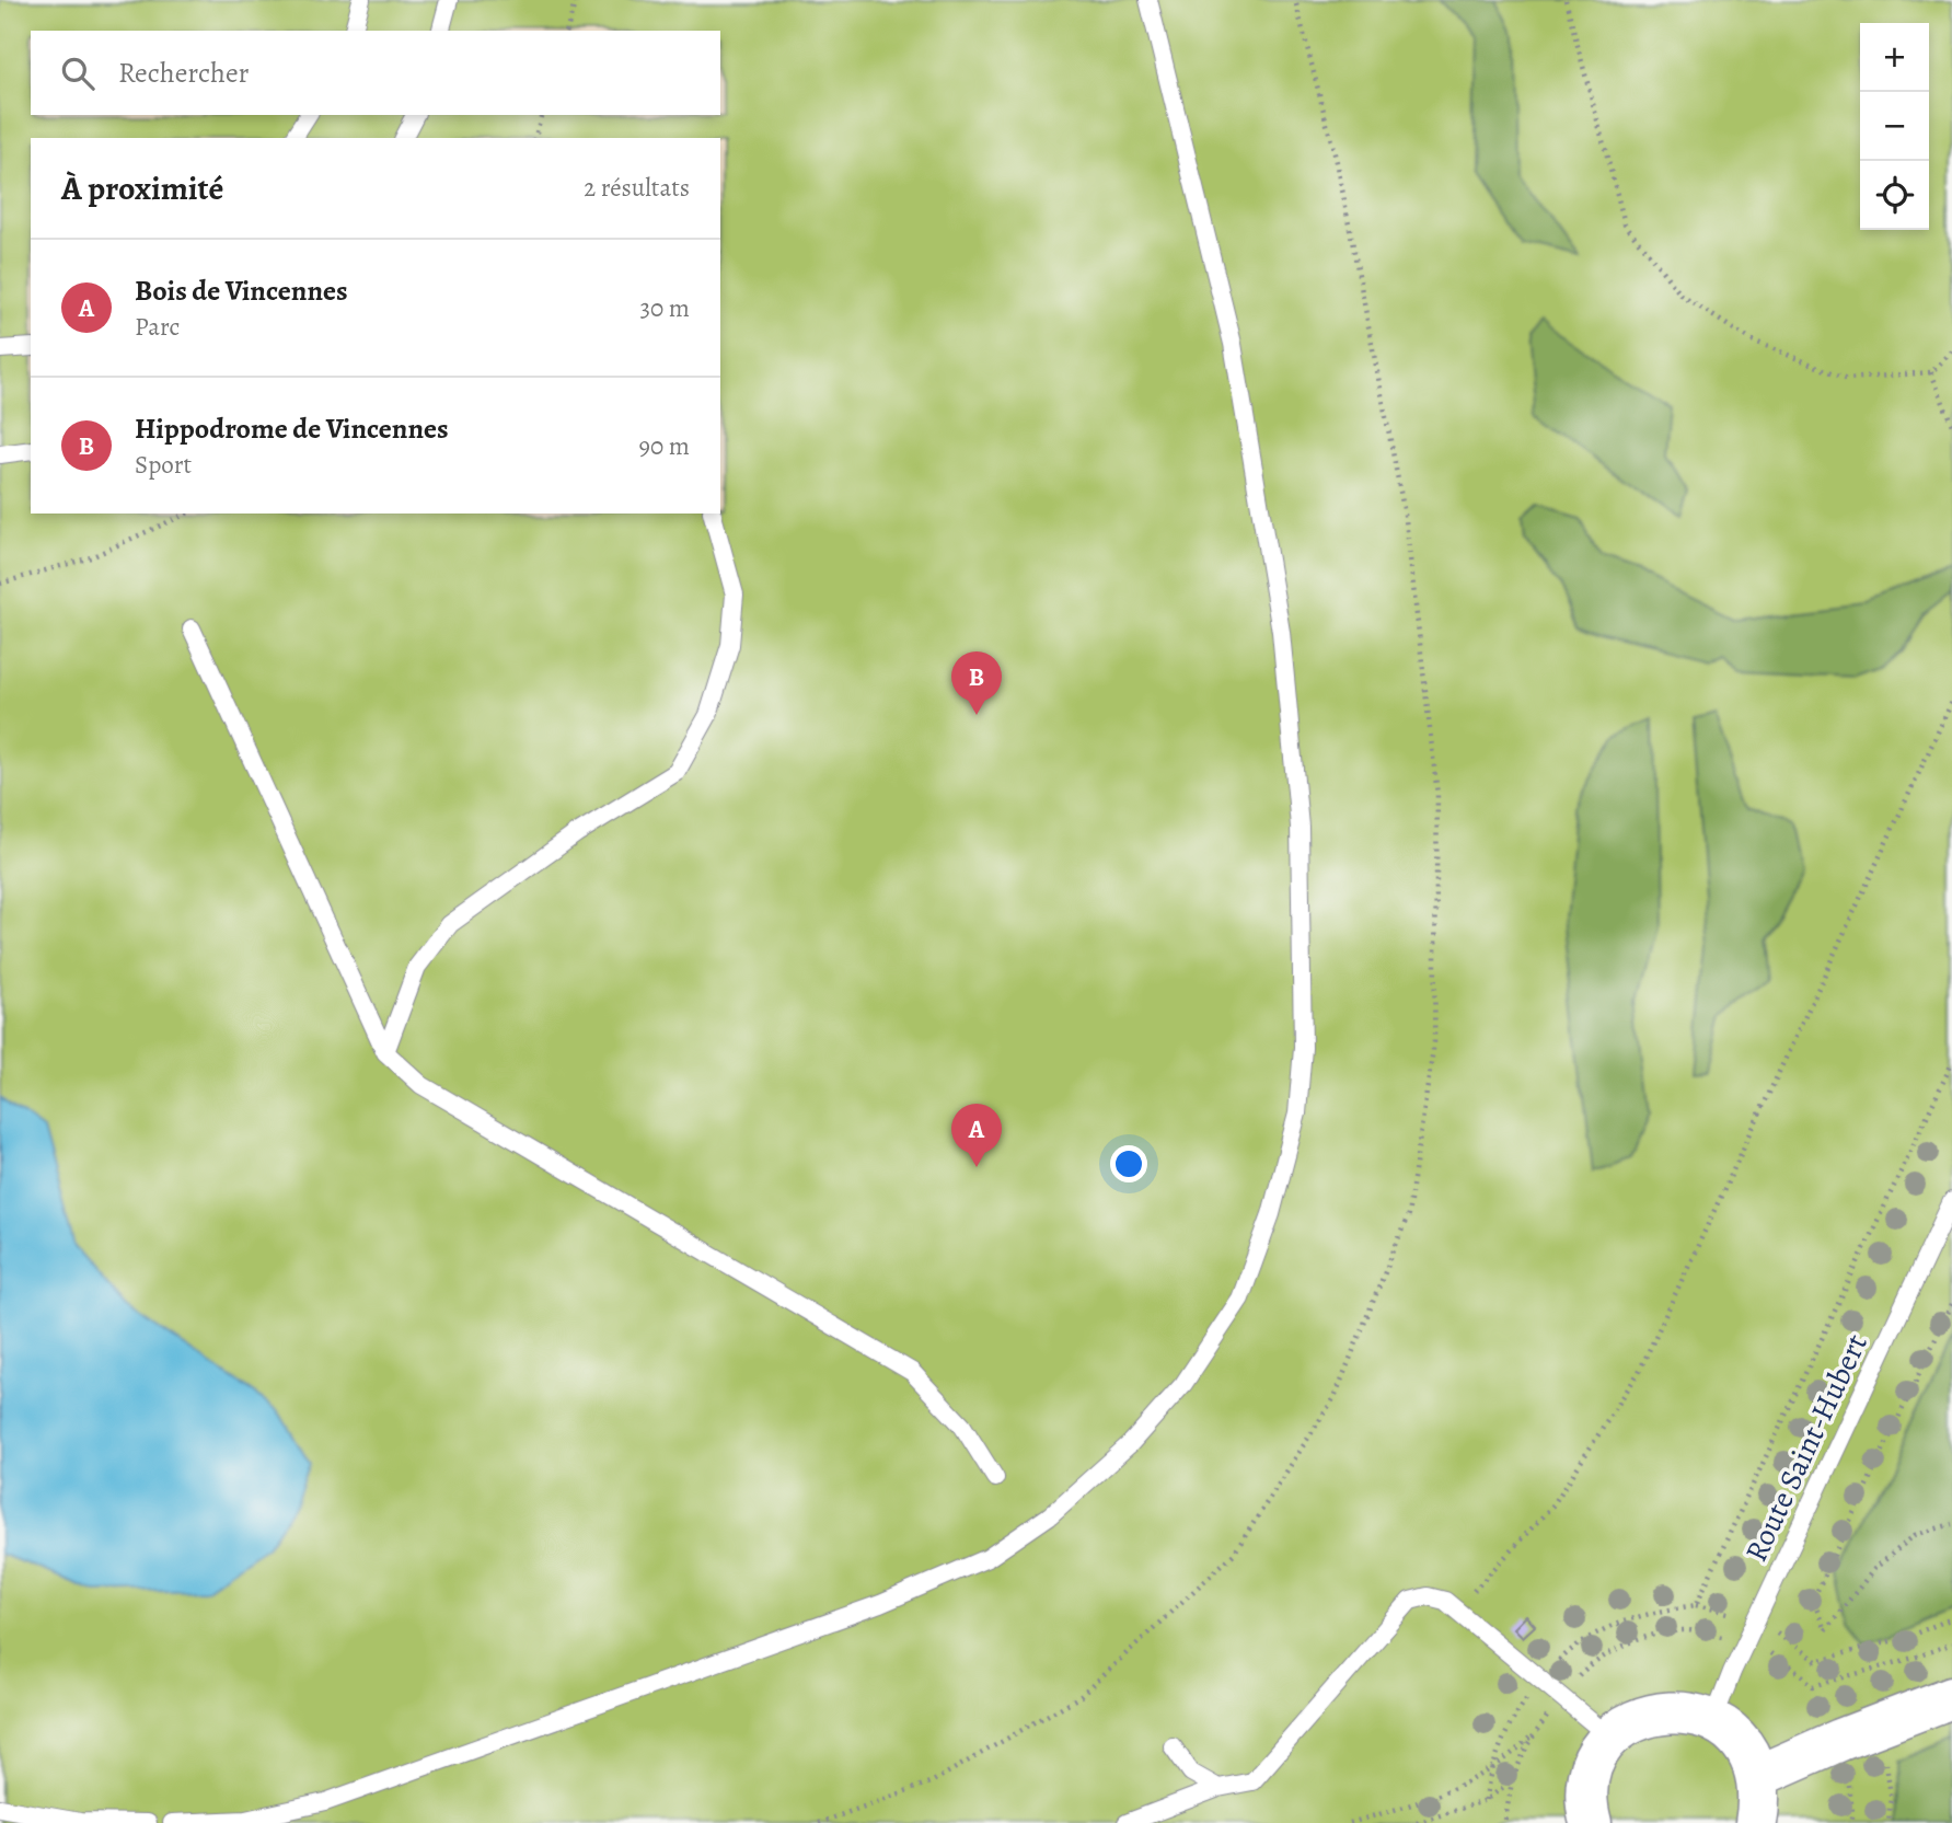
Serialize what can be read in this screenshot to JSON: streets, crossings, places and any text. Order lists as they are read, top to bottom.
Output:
{
  "streets": {
    "lane": ["Route Saint-Hubert"]
  },
  "page": {
    "map_buttons": ["+", "−"],
    "search": "Rechercher",
    "heading": ["À proximité", "2 résultats"],
    "list": [
      {
        "mark": "A",
        "name": "Bois de Vincennes",
        "note": "Parc",
        "value": "30 m"
      },
      {
        "mark": "B",
        "name": "Hippodrome de Vincennes",
        "note": "Sport",
        "value": "90 m"
      }
    ],
    "pins": ["B", "A"]
  }
}
